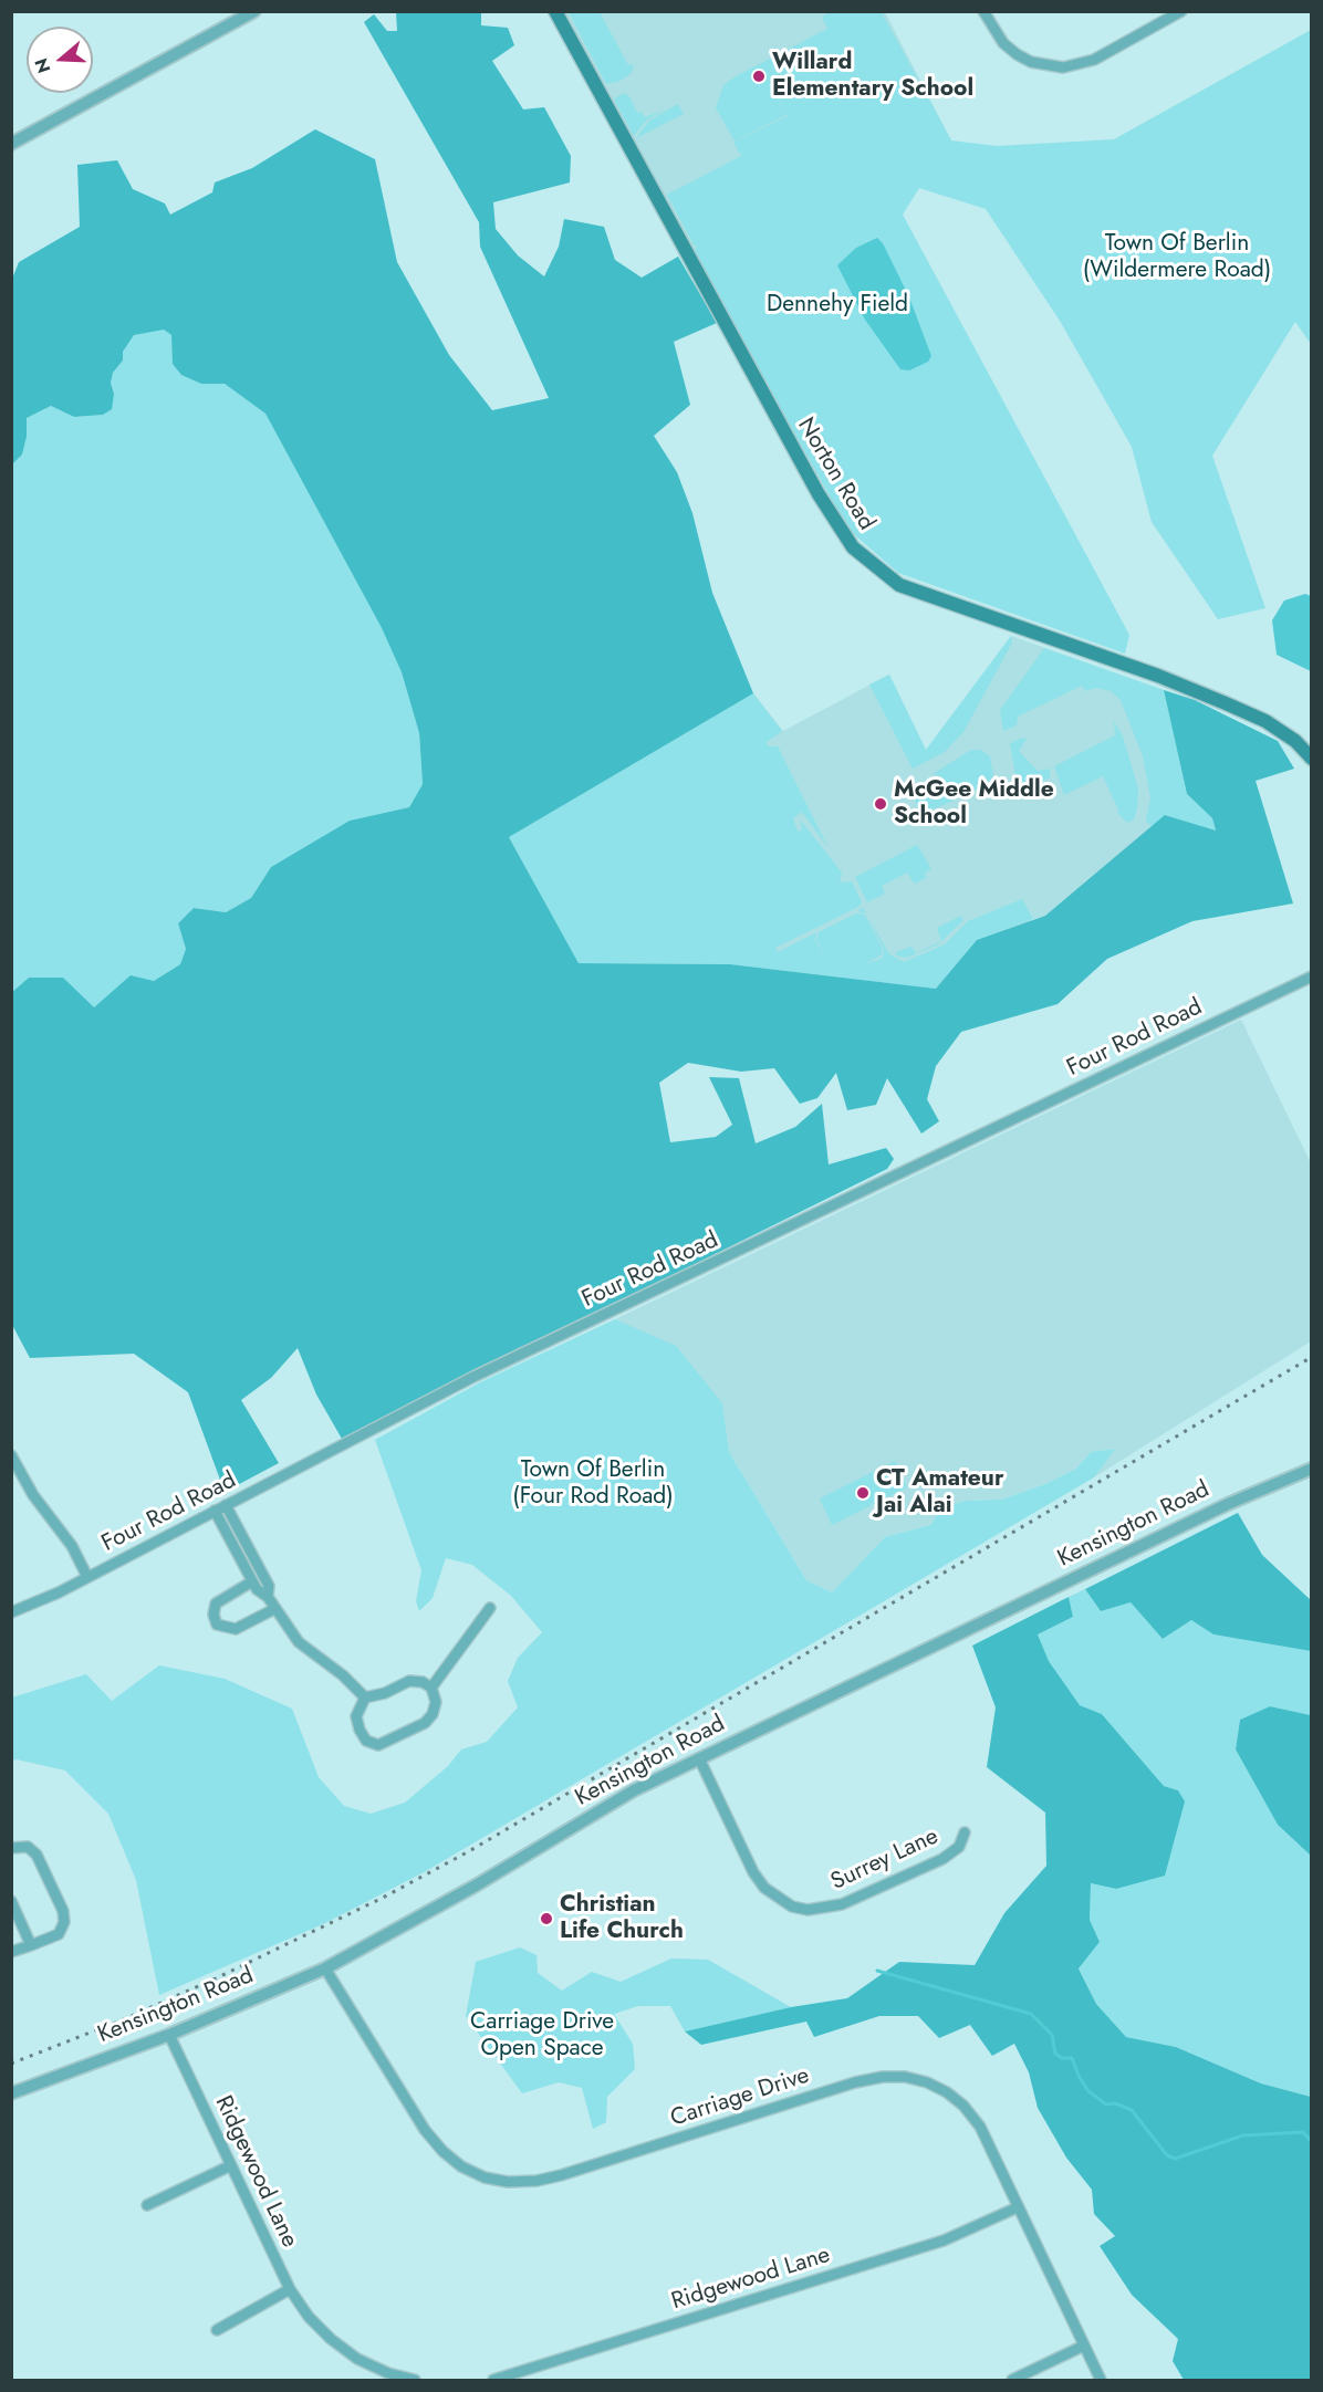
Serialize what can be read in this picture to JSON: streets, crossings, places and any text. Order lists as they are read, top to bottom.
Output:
{
  "streets": {
    "main road": ["Norton Road"],
    "street": [
      "Four Rod Road",
      "Kensington Road",
      "Surrey Lane",
      "Carriage Drive",
      "Ridgewood Lane"
    ]
  },
  "crossings": [
    ["Kensington Road", "Surrey Lane"],
    ["Kensington Road", "Carriage Drive"],
    ["Kensington Road", "Ridgewood Lane"],
    ["Carriage Drive", "Ridgewood Lane"]
  ],
  "parks": [
    "Town Of Berlin (Wildermere Road)",
    "Dennehy Field",
    "Town Of Berlin (Four Rod Road)",
    "Carriage Drive Open Space"
  ],
  "places": [
    "Willard Elementary School",
    "McGee Middle School",
    "CT Amateur Jai Alai",
    "Christian Life Church"
  ],
  "north": "left"
}
